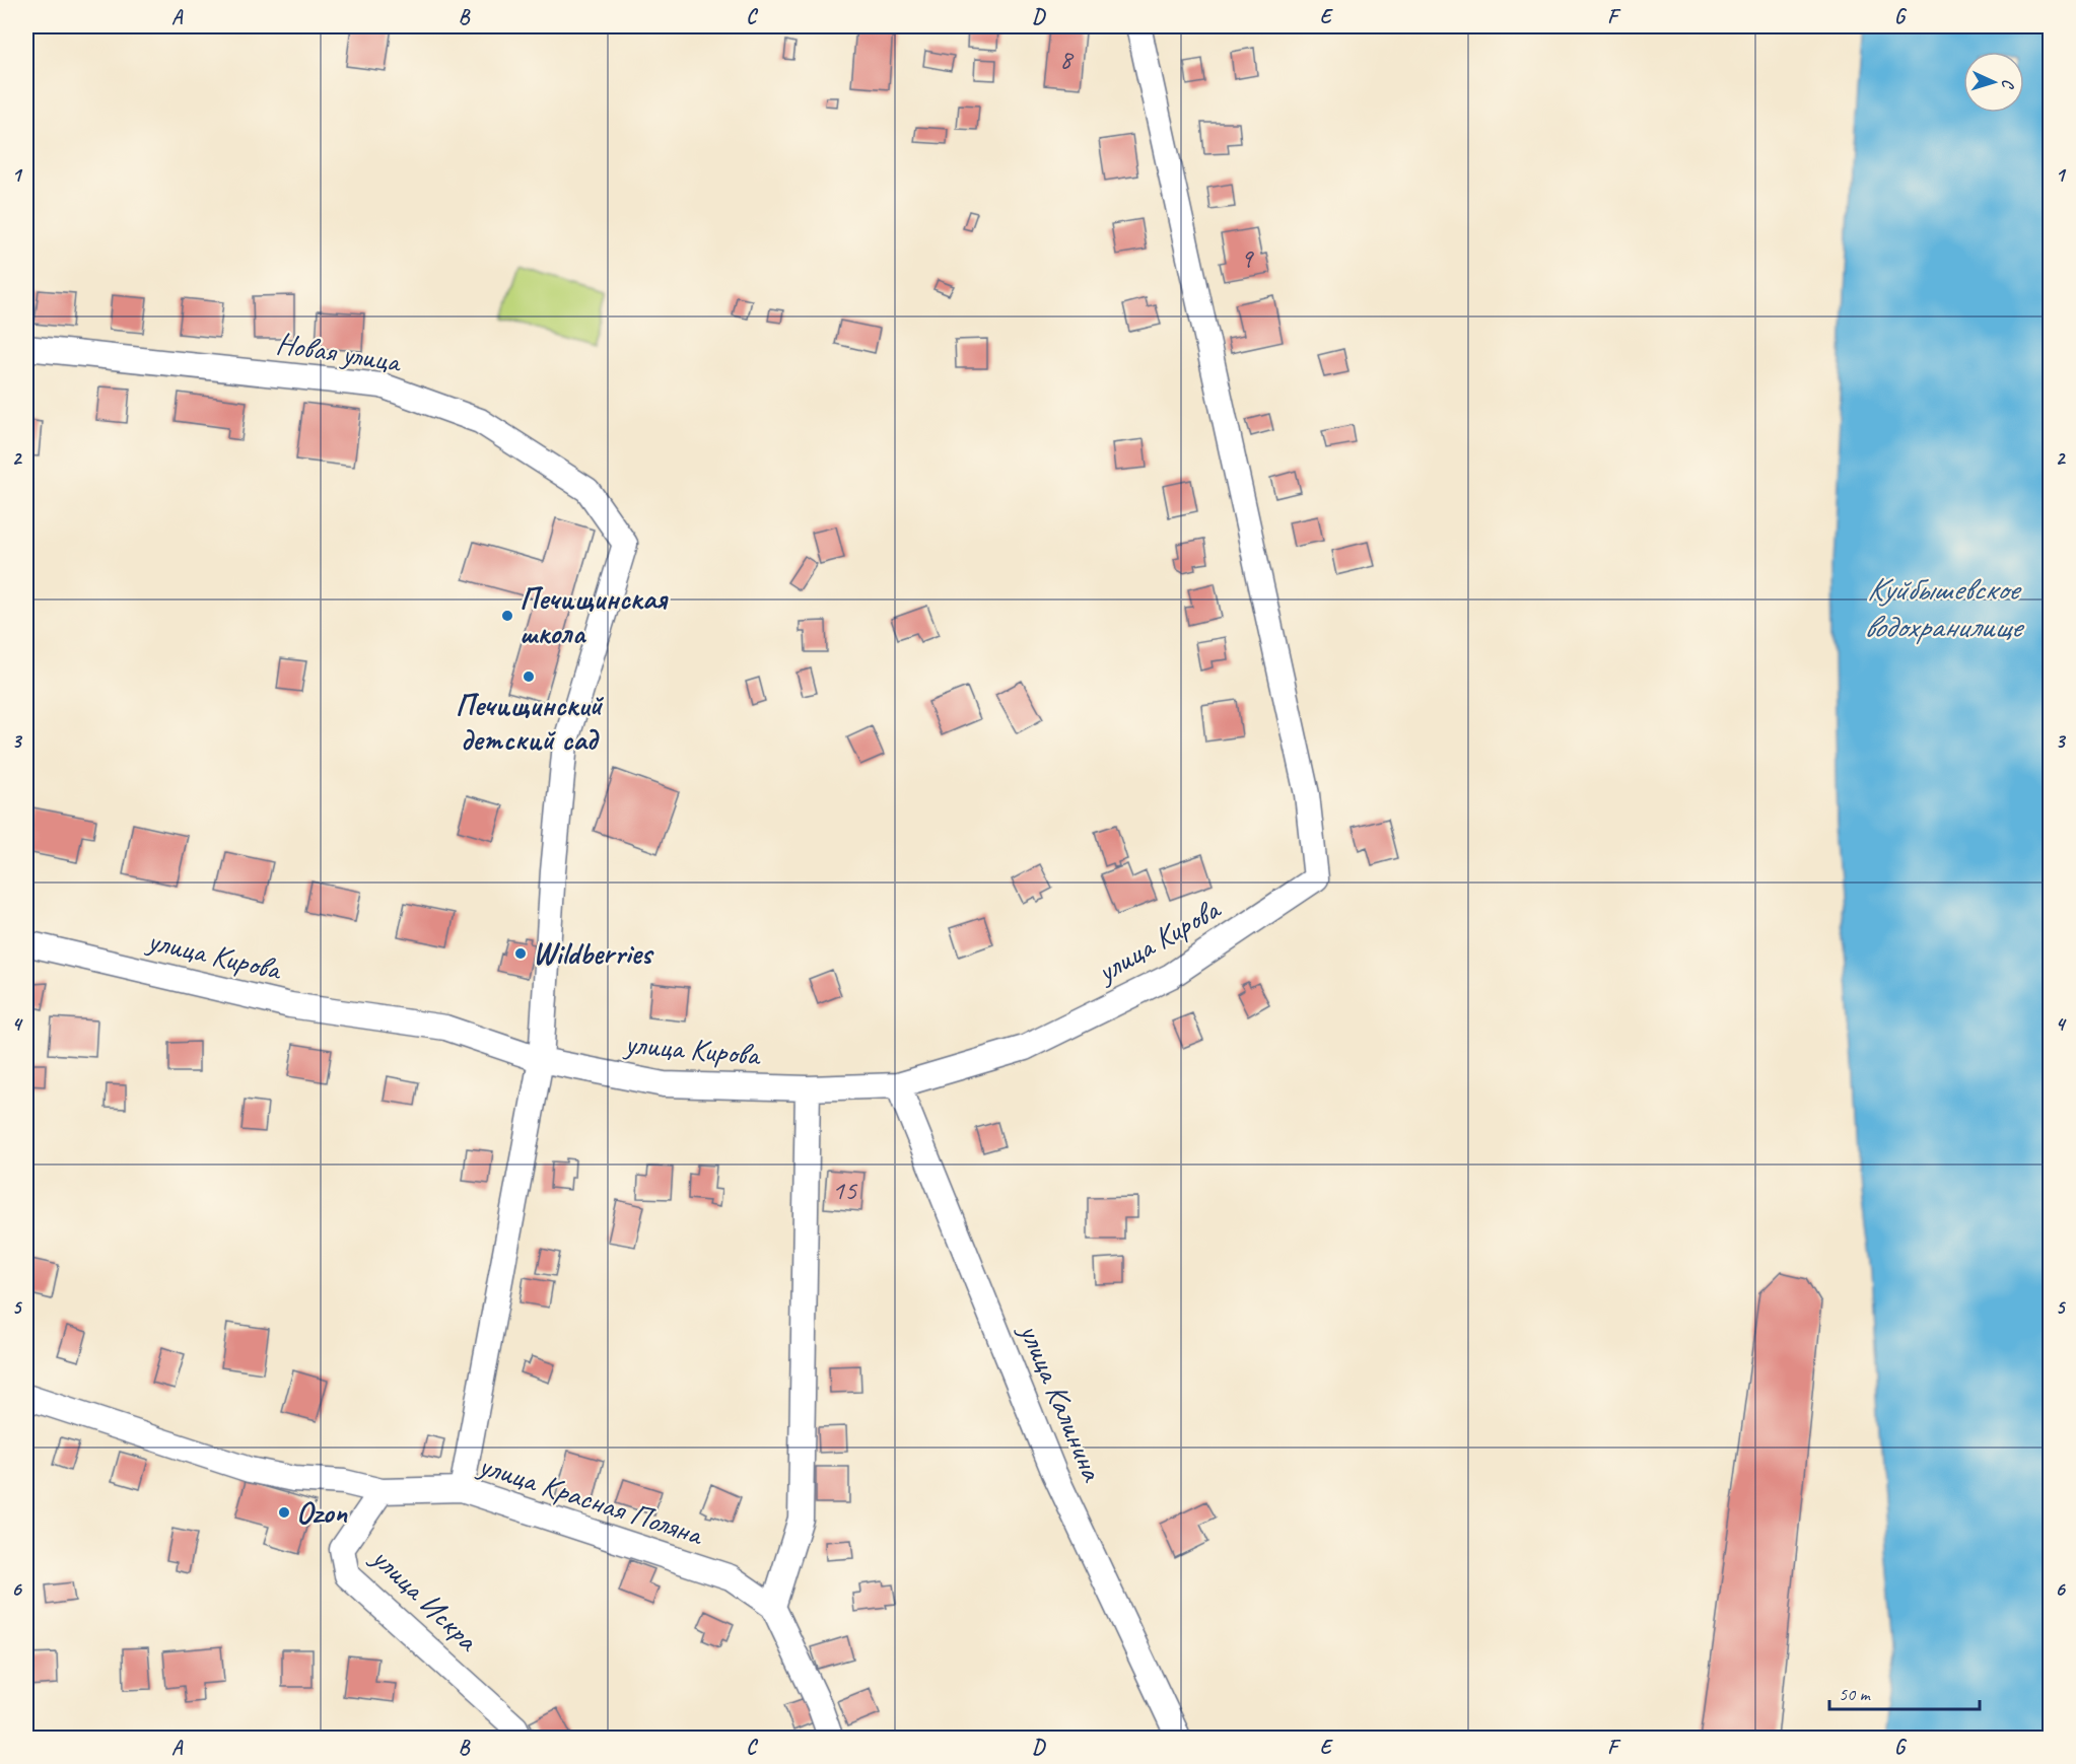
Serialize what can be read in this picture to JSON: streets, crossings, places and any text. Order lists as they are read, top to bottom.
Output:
{
  "streets": {
    "street": [
      "Новая улица",
      "улица Кирова",
      "улица Калинина",
      "улица Красная Поляна",
      "улица Искра"
    ]
  },
  "crossings": [
    ["Новая улица", "улица Кирова"],
    ["улица Кирова", "улица Калинина"],
    ["улица Красная Поляна", "улица Искра"]
  ],
  "water": ["Куйбышевское водохранилище"],
  "places": [
    "Печищинская школа",
    "Печищинский детский сад",
    "Wildberries",
    "Ozon"
  ],
  "house_numbers": ["8", "9", "15"],
  "scale_bar": "50 m",
  "north": "right",
  "grid": {
    "columns": [
      "A",
      "B",
      "C",
      "D",
      "E",
      "F",
      "G"
    ],
    "rows": [
      "1",
      "2",
      "3",
      "4",
      "5",
      "6"
    ]
  }
}
